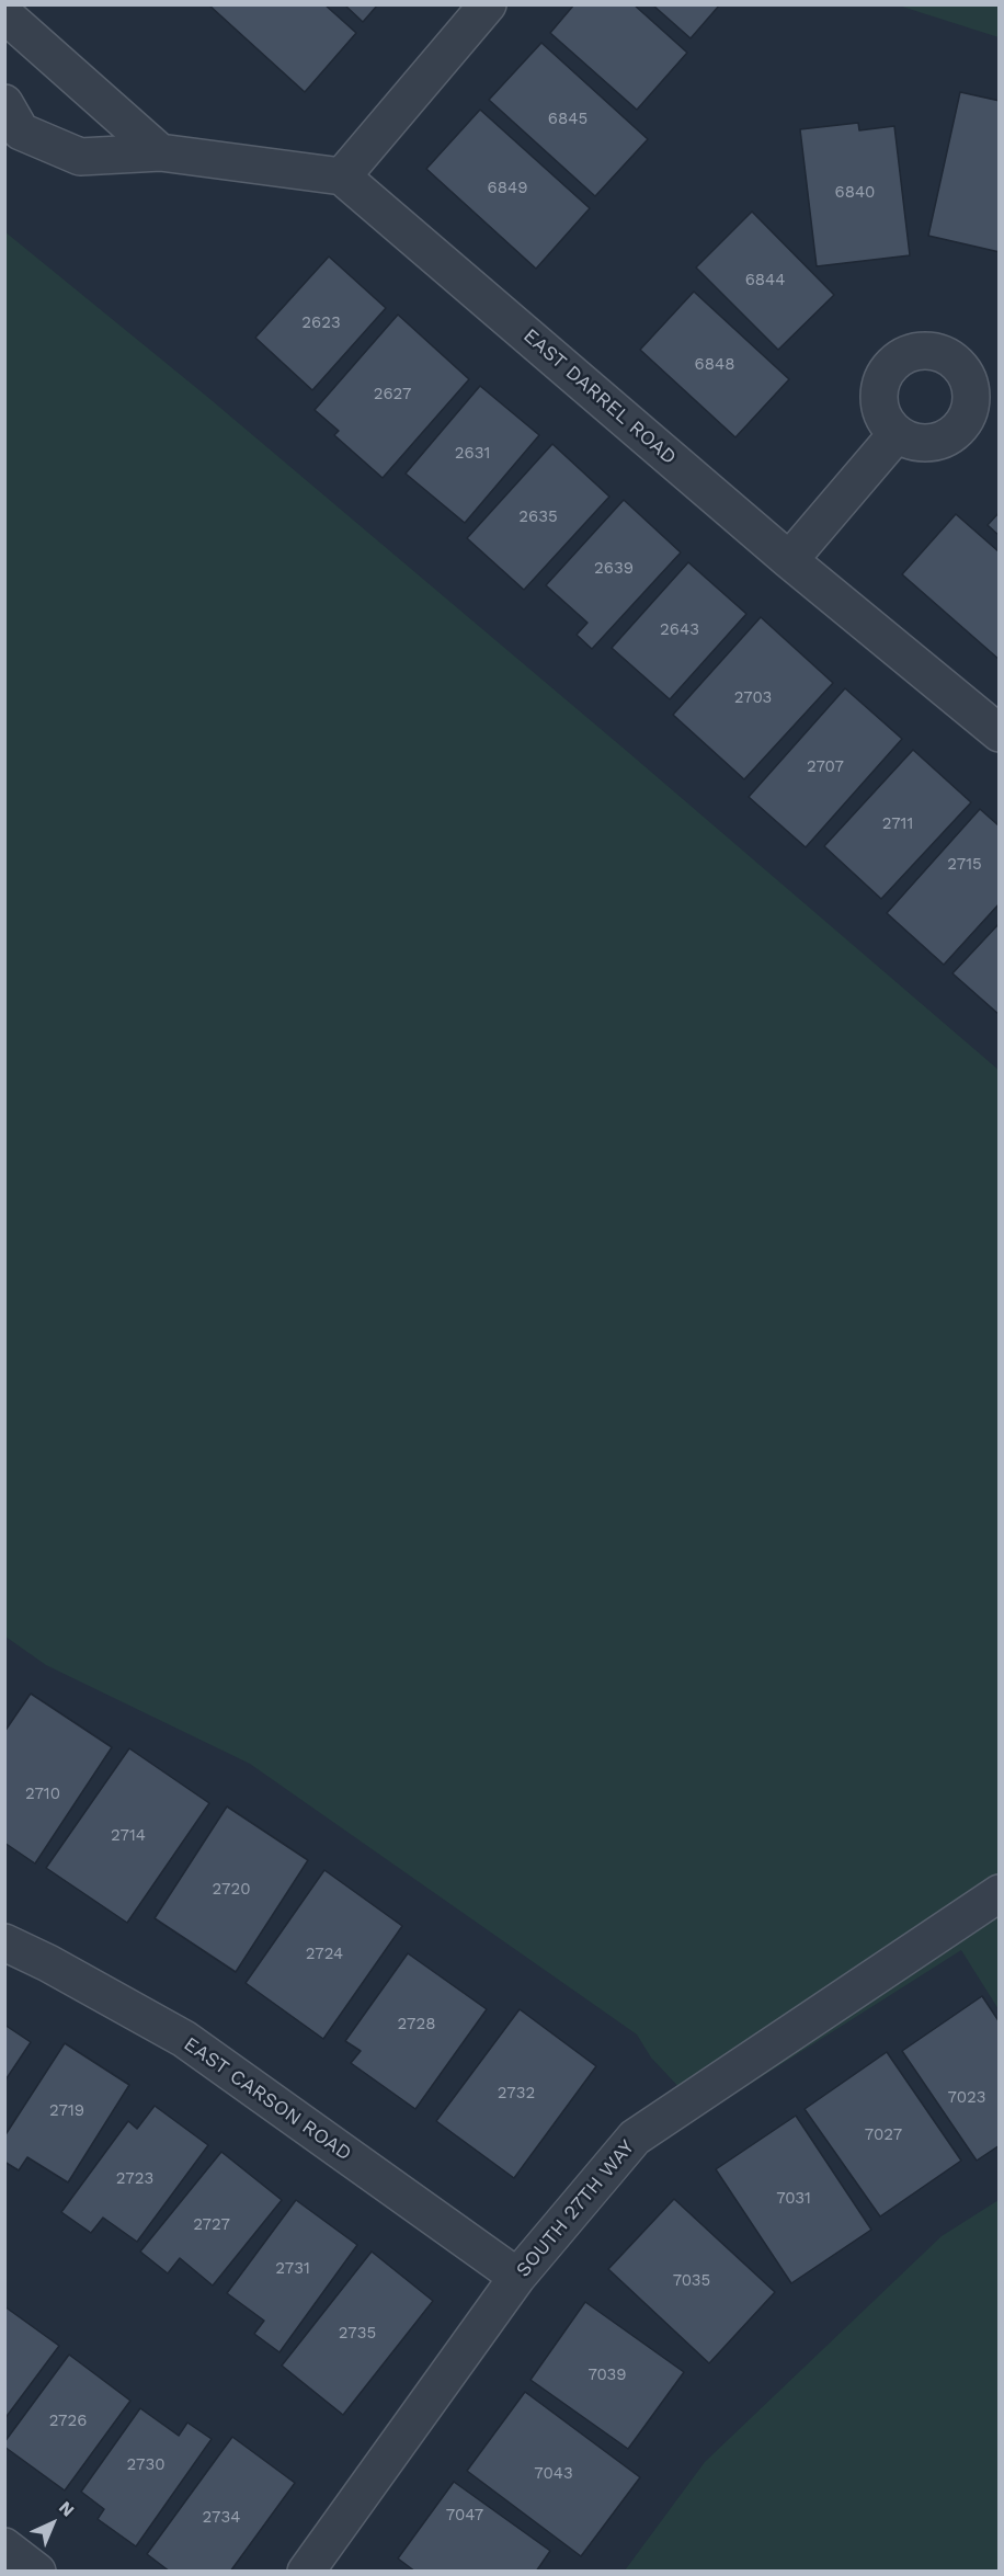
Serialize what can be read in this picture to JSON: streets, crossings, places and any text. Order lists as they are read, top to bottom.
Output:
{
  "streets": {
    "street": ["EAST DARREL ROAD", "EAST CARSON ROAD", "SOUTH 27TH WAY"]
  },
  "crossings": [
    ["EAST CARSON ROAD", "SOUTH 27TH WAY"]
  ],
  "house_numbers": [
    "6845",
    "6849",
    "6840",
    "6844",
    "2623",
    "6848",
    "2627",
    "2631",
    "2635",
    "2639",
    "2643",
    "2703",
    "2707",
    "2711",
    "2715",
    "2710",
    "2714",
    "2720",
    "2724",
    "2728",
    "2732",
    "7023",
    "2719",
    "7027",
    "2723",
    "7031",
    "2727",
    "2731",
    "7035",
    "2735",
    "7039",
    "2726",
    "2730",
    "7043",
    "7047",
    "2734"
  ],
  "north": "top right"
}
